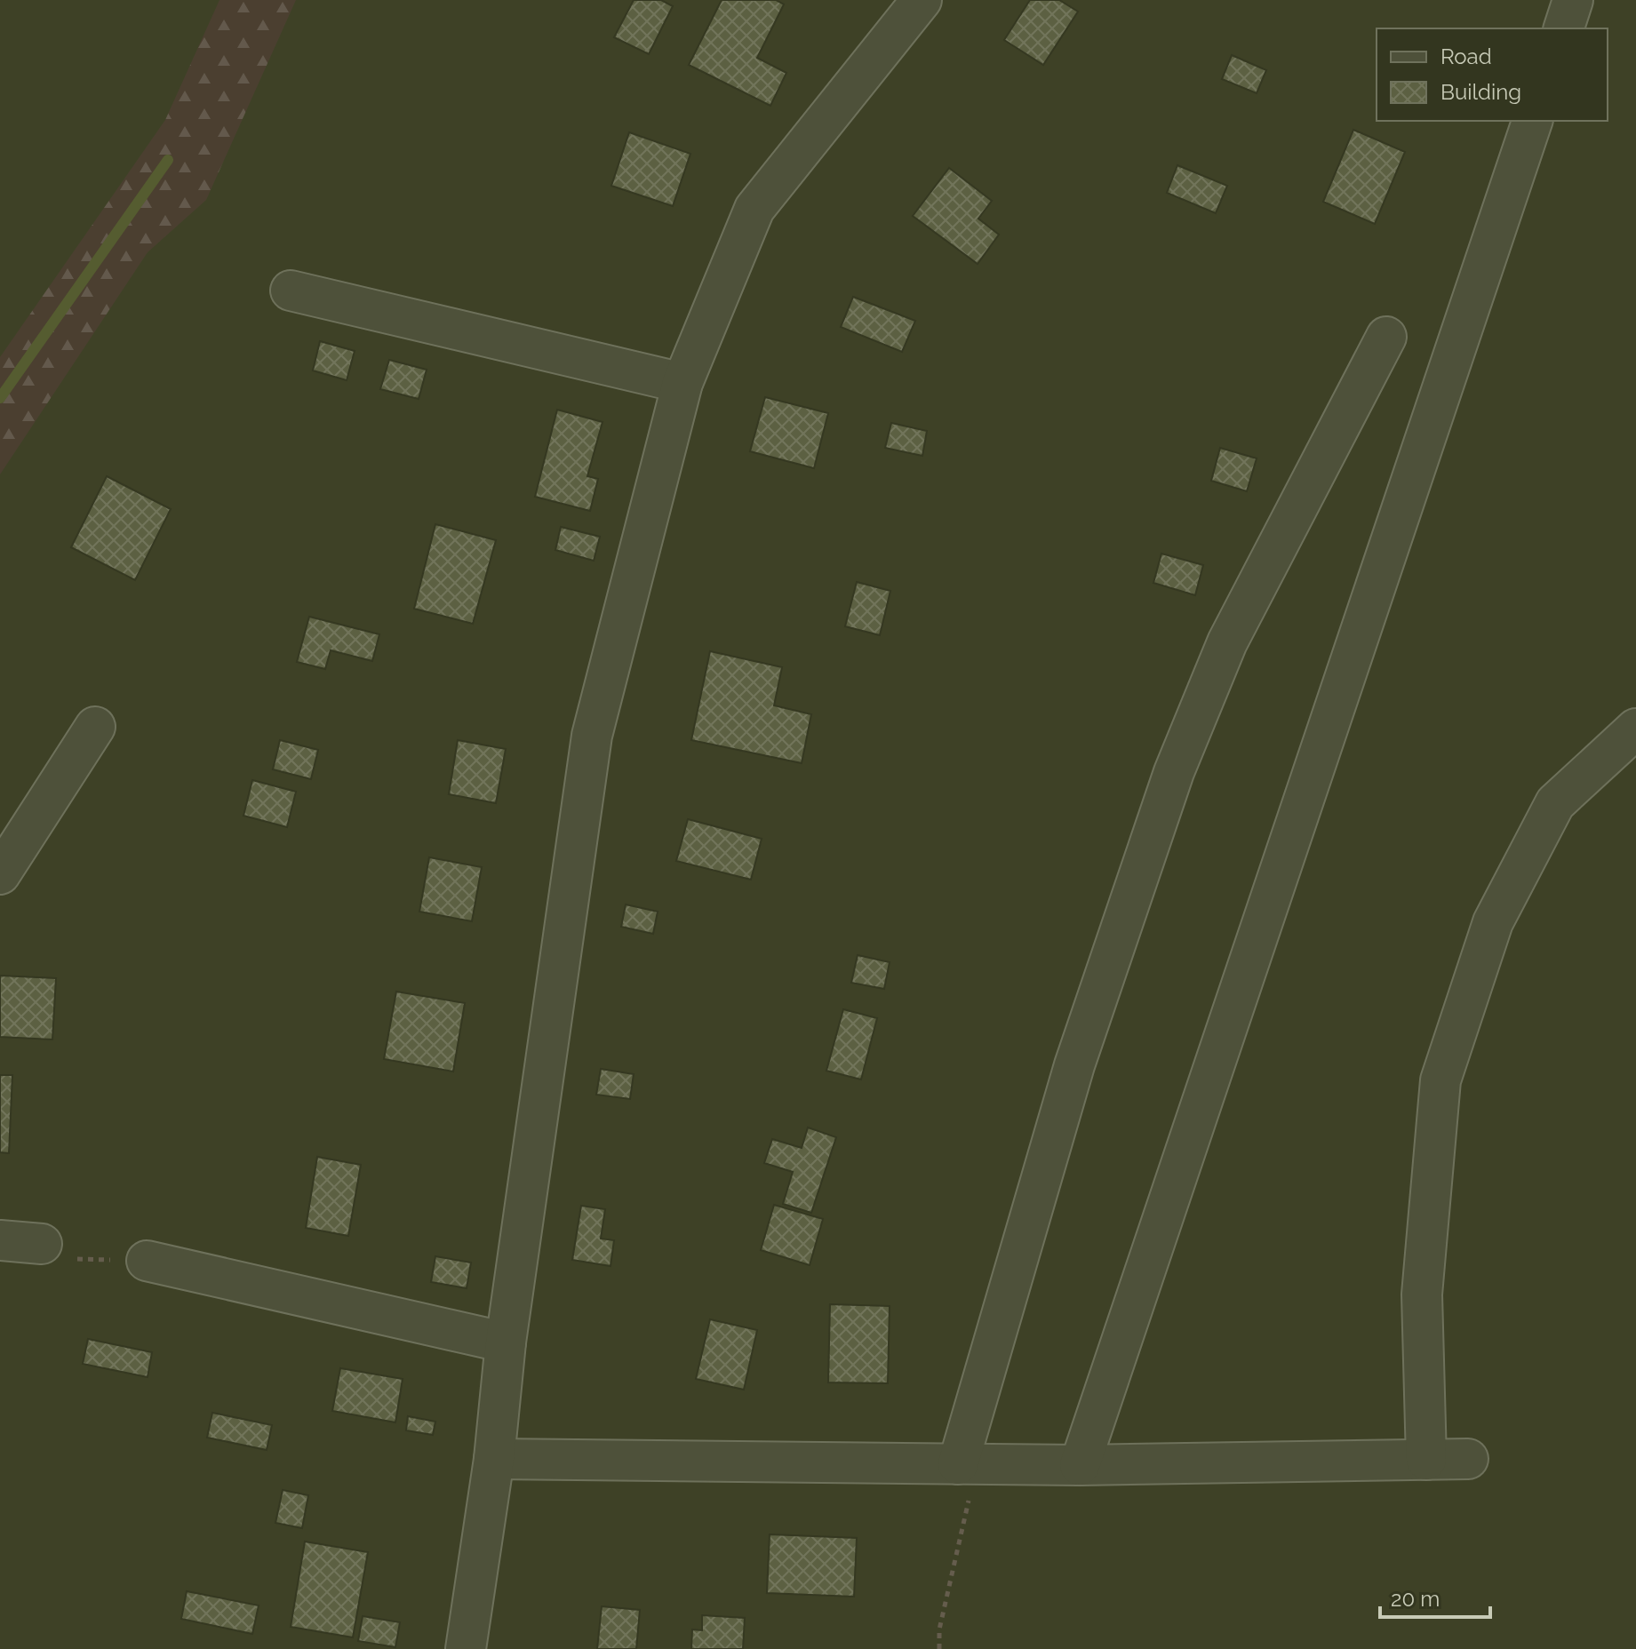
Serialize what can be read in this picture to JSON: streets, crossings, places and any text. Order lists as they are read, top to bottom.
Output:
{
  "legend": ["Road", "Building"],
  "scale_bar": "20 m"
}
